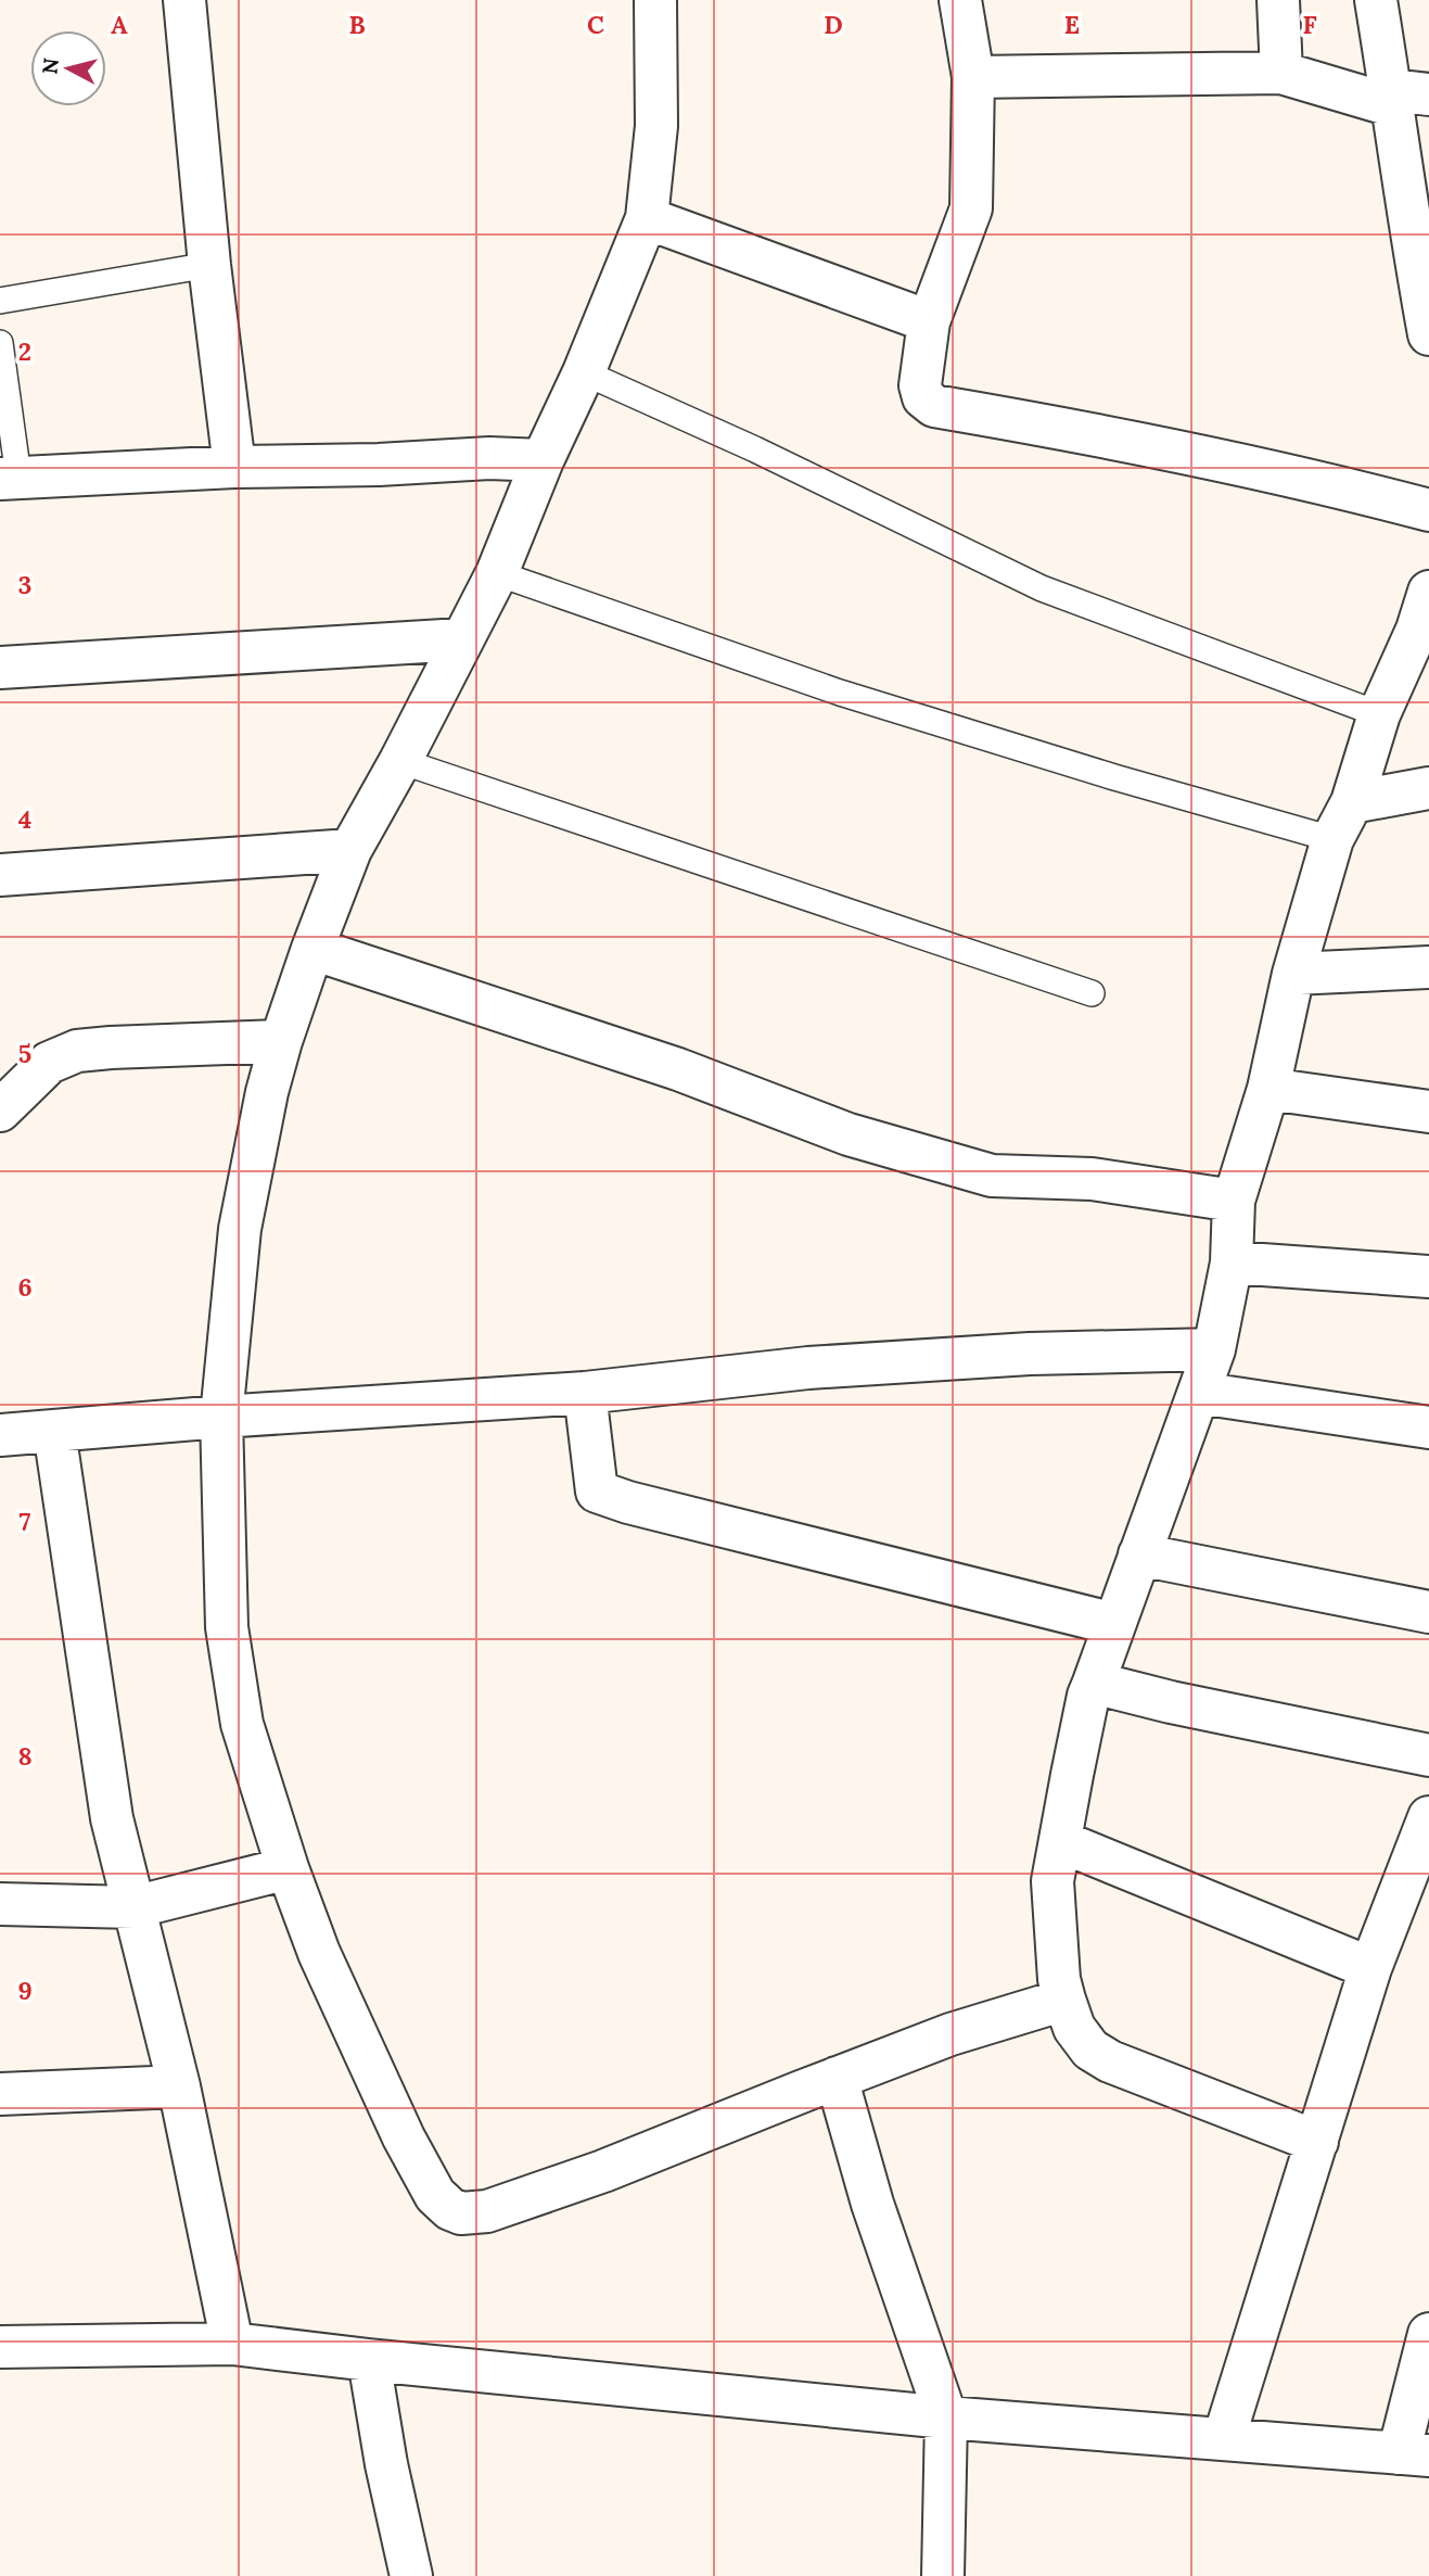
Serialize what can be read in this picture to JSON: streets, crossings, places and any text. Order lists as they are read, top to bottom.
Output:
{
  "north": "left",
  "grid": {
    "columns": [
      "A",
      "B",
      "C",
      "D",
      "E",
      "F"
    ],
    "rows": [
      "2",
      "3",
      "4",
      "5",
      "6",
      "7",
      "8",
      "9"
    ]
  }
}
